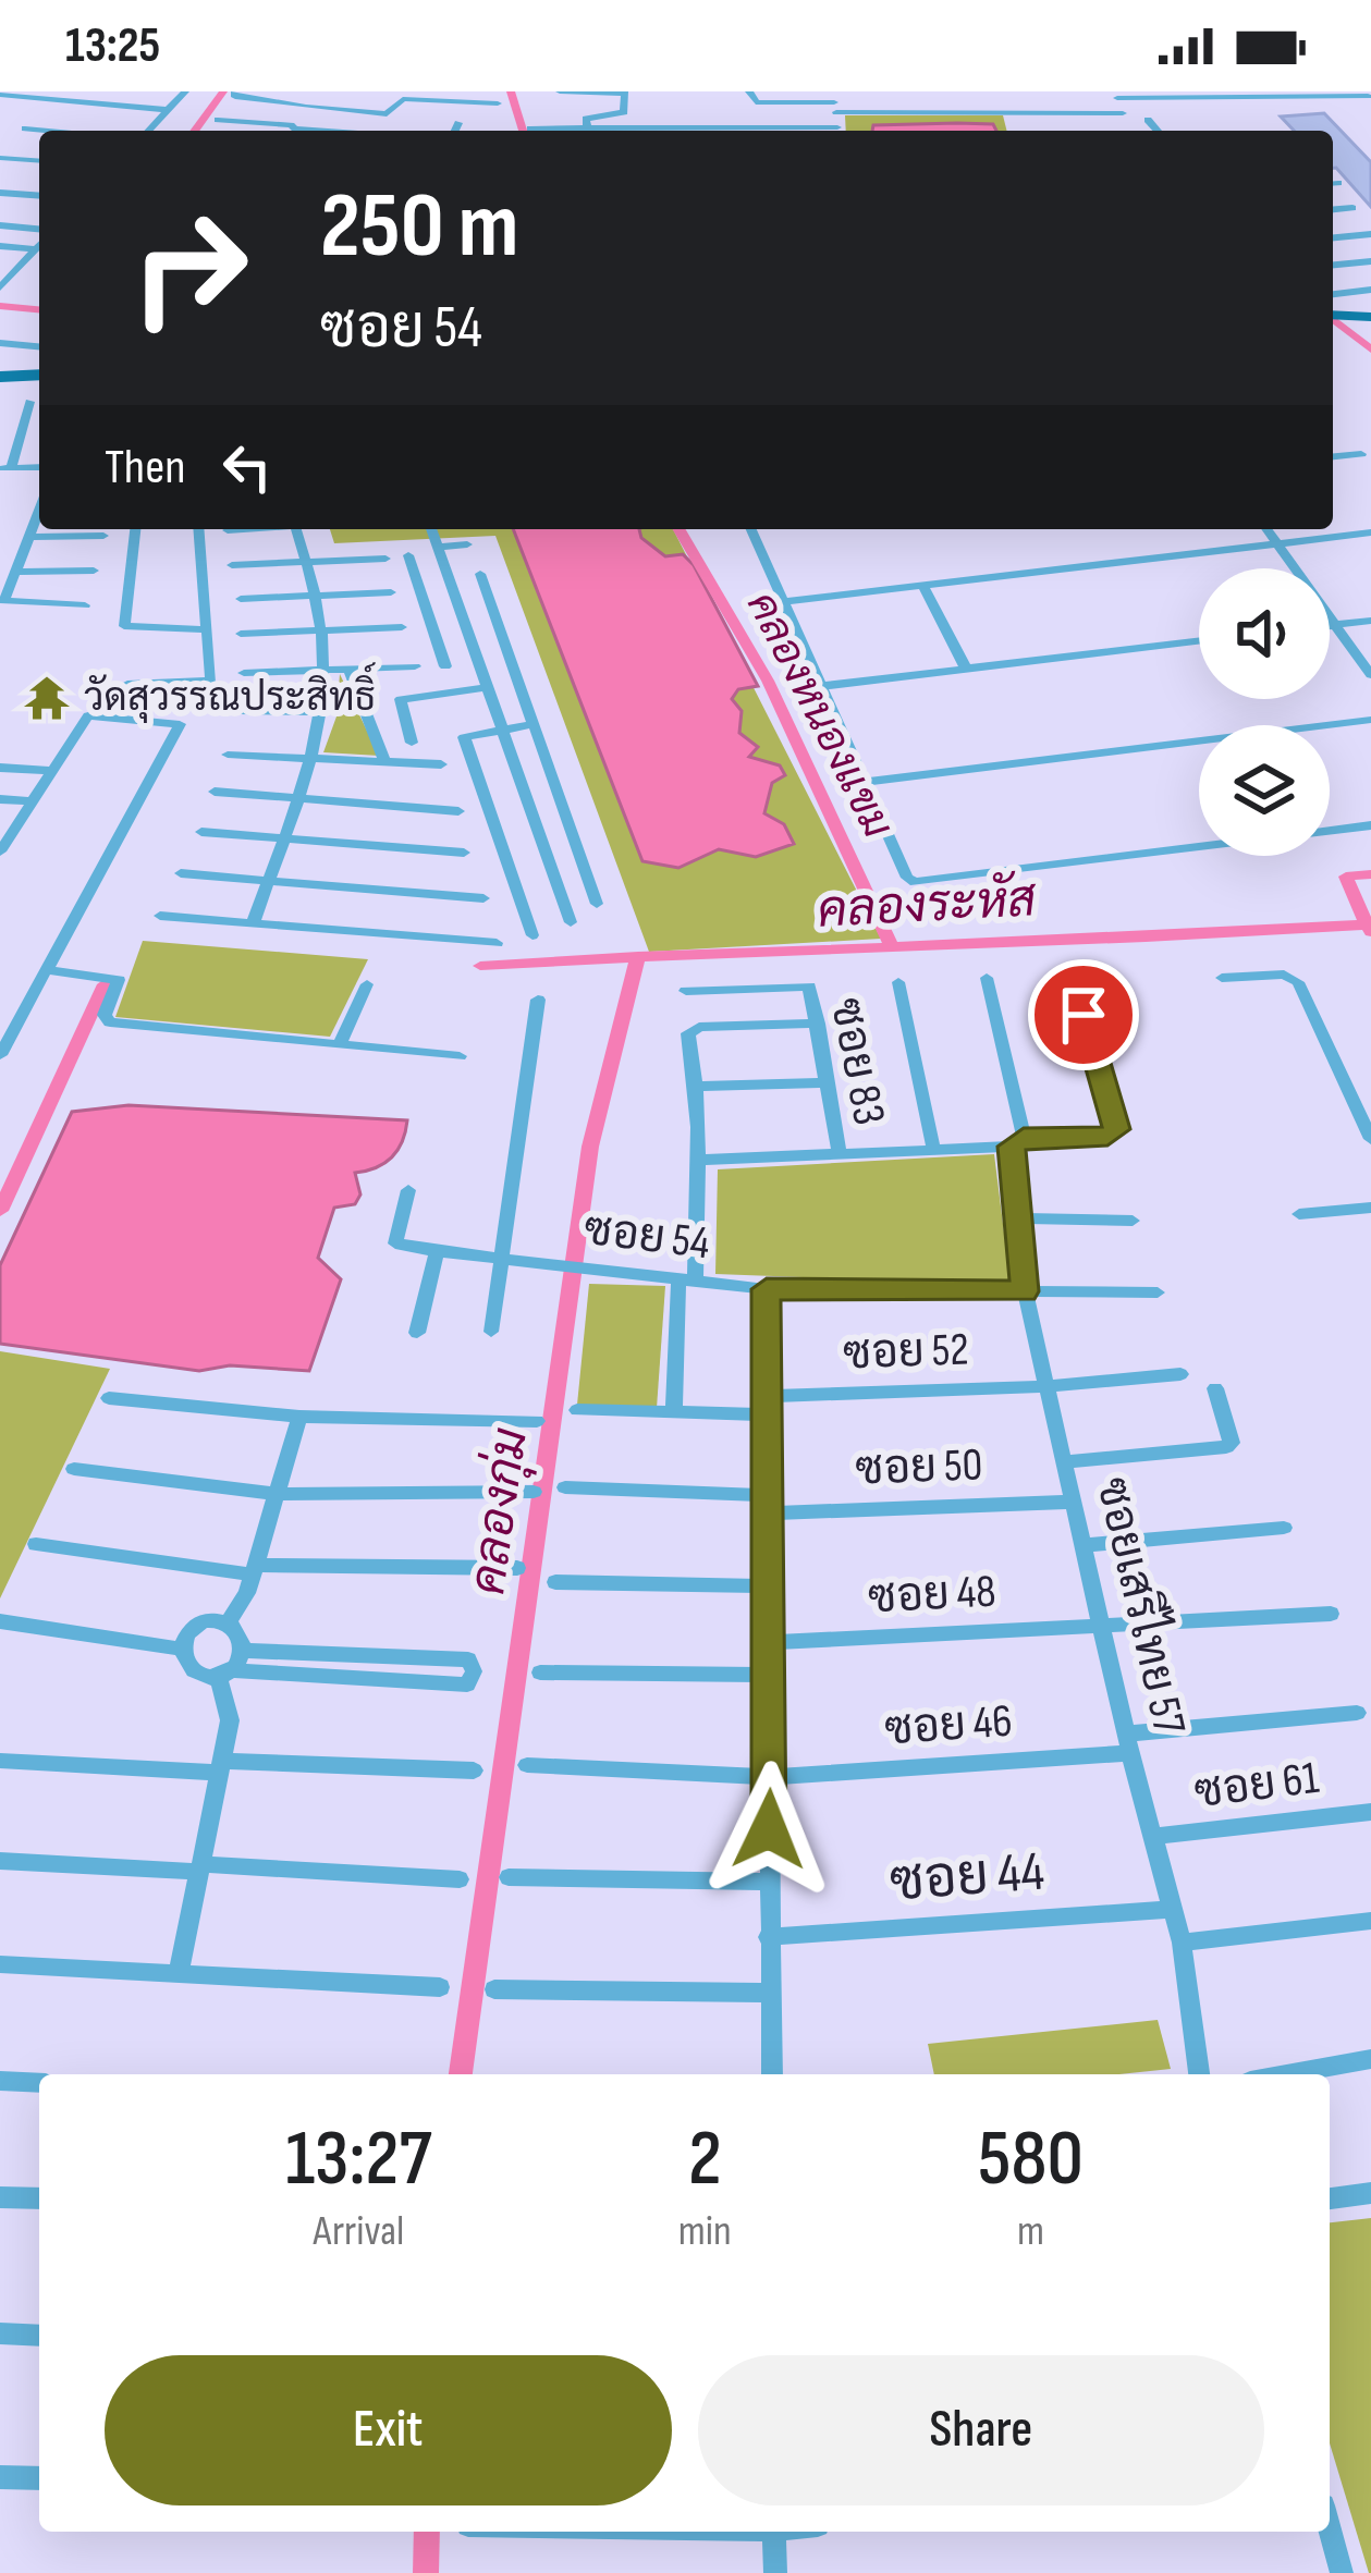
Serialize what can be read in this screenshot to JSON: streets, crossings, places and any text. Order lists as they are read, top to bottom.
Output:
{
  "streets": {
    "street": [
      "ซอย 83",
      "ซอย 54",
      "ซอย 52",
      "ซอย 50",
      "ซอย 48",
      "ซอยเสรีไทย 57",
      "ซอย 46",
      "ซอย 61",
      "ซอย 44"
    ]
  },
  "crossings": [
    ["ซอย 54", "ซอยเสรีไทย 57"],
    ["ซอย 52", "ซอยเสรีไทย 57"],
    ["ซอย 50", "ซอยเสรีไทย 57"],
    ["ซอย 48", "ซอยเสรีไทย 57"],
    ["ซอยเสรีไทย 57", "ซอย 46"],
    ["ซอยเสรีไทย 57", "ซอย 61"],
    ["ซอยเสรีไทย 57", "ซอย 44"]
  ],
  "water": ["คลองหนองแขม", "คลองระหัส", "คลองกุ่ม"],
  "places": {
    "temple": ["วัดสุวรรณประสิทธิ์"]
  },
  "page": {
    "status": "13:25",
    "turn": ["250 m", "ซอย 54"],
    "then": "Then",
    "eta": [
      "13:27",
      "Arrival",
      "2",
      "min",
      "580",
      "m"
    ],
    "buttons": ["Exit", "Share"]
  }
}
